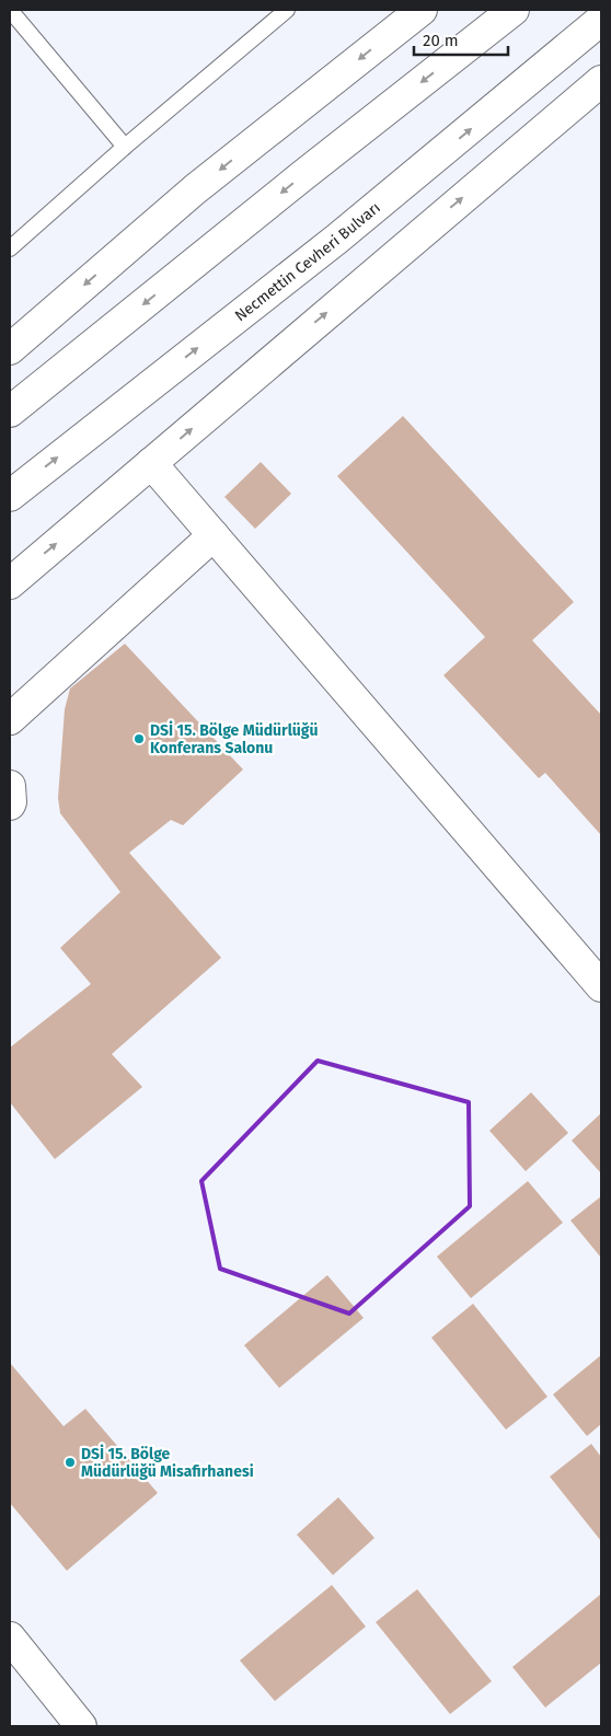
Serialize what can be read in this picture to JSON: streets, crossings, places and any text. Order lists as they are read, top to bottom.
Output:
{
  "streets": {
    "main road": ["Necmettin Cevheri Bulvarı"]
  },
  "places": ["DSİ 15. Bölge Müdürlüğü Konferans Salonu", "DSİ 15. Bölge Müdürlüğü Misafirhanesi"],
  "scale_bar": "20 m"
}
